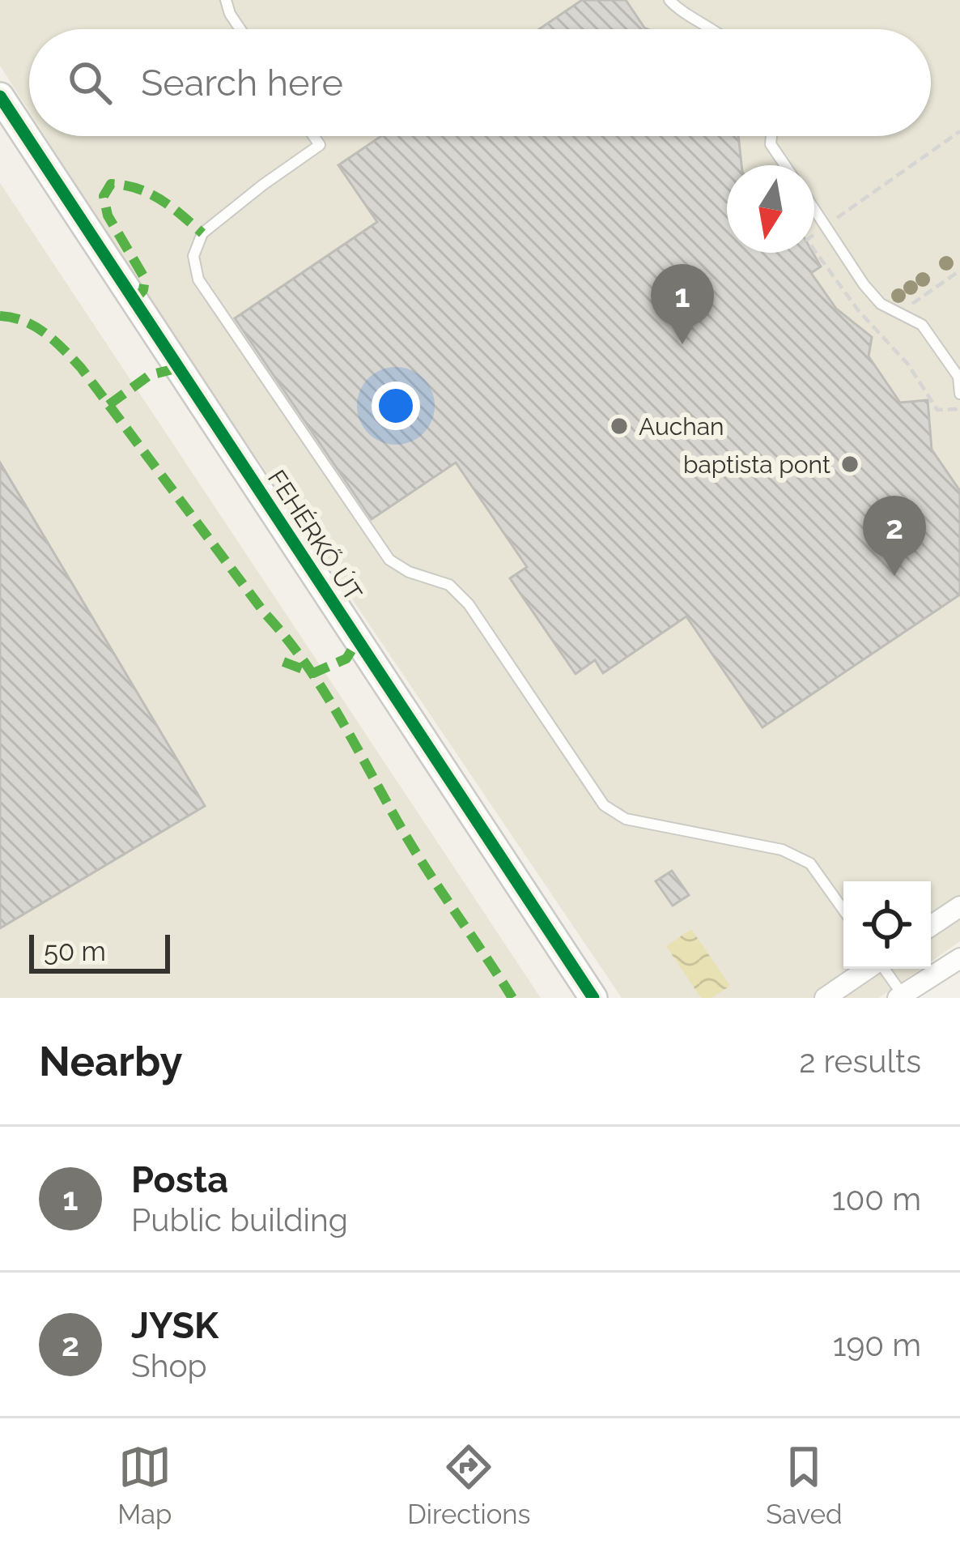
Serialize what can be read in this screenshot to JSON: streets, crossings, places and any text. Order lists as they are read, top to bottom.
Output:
{
  "streets": {
    "street": ["FEHÉRKŐ ÚT"]
  },
  "places": ["Auchan", "baptista pont"],
  "scale_bar": "50 m",
  "north": "bottom",
  "page": {
    "search": "Search here",
    "pins": ["1", "2"],
    "scale": "50 m",
    "heading": ["Nearby", "2 results"],
    "list": [
      {
        "mark": "1",
        "name": "Posta",
        "note": "Public building",
        "value": "100 m"
      },
      {
        "mark": "2",
        "name": "JYSK",
        "note": "Shop",
        "value": "190 m"
      }
    ],
    "nav": ["Map", "Directions", "Saved"]
  }
}
